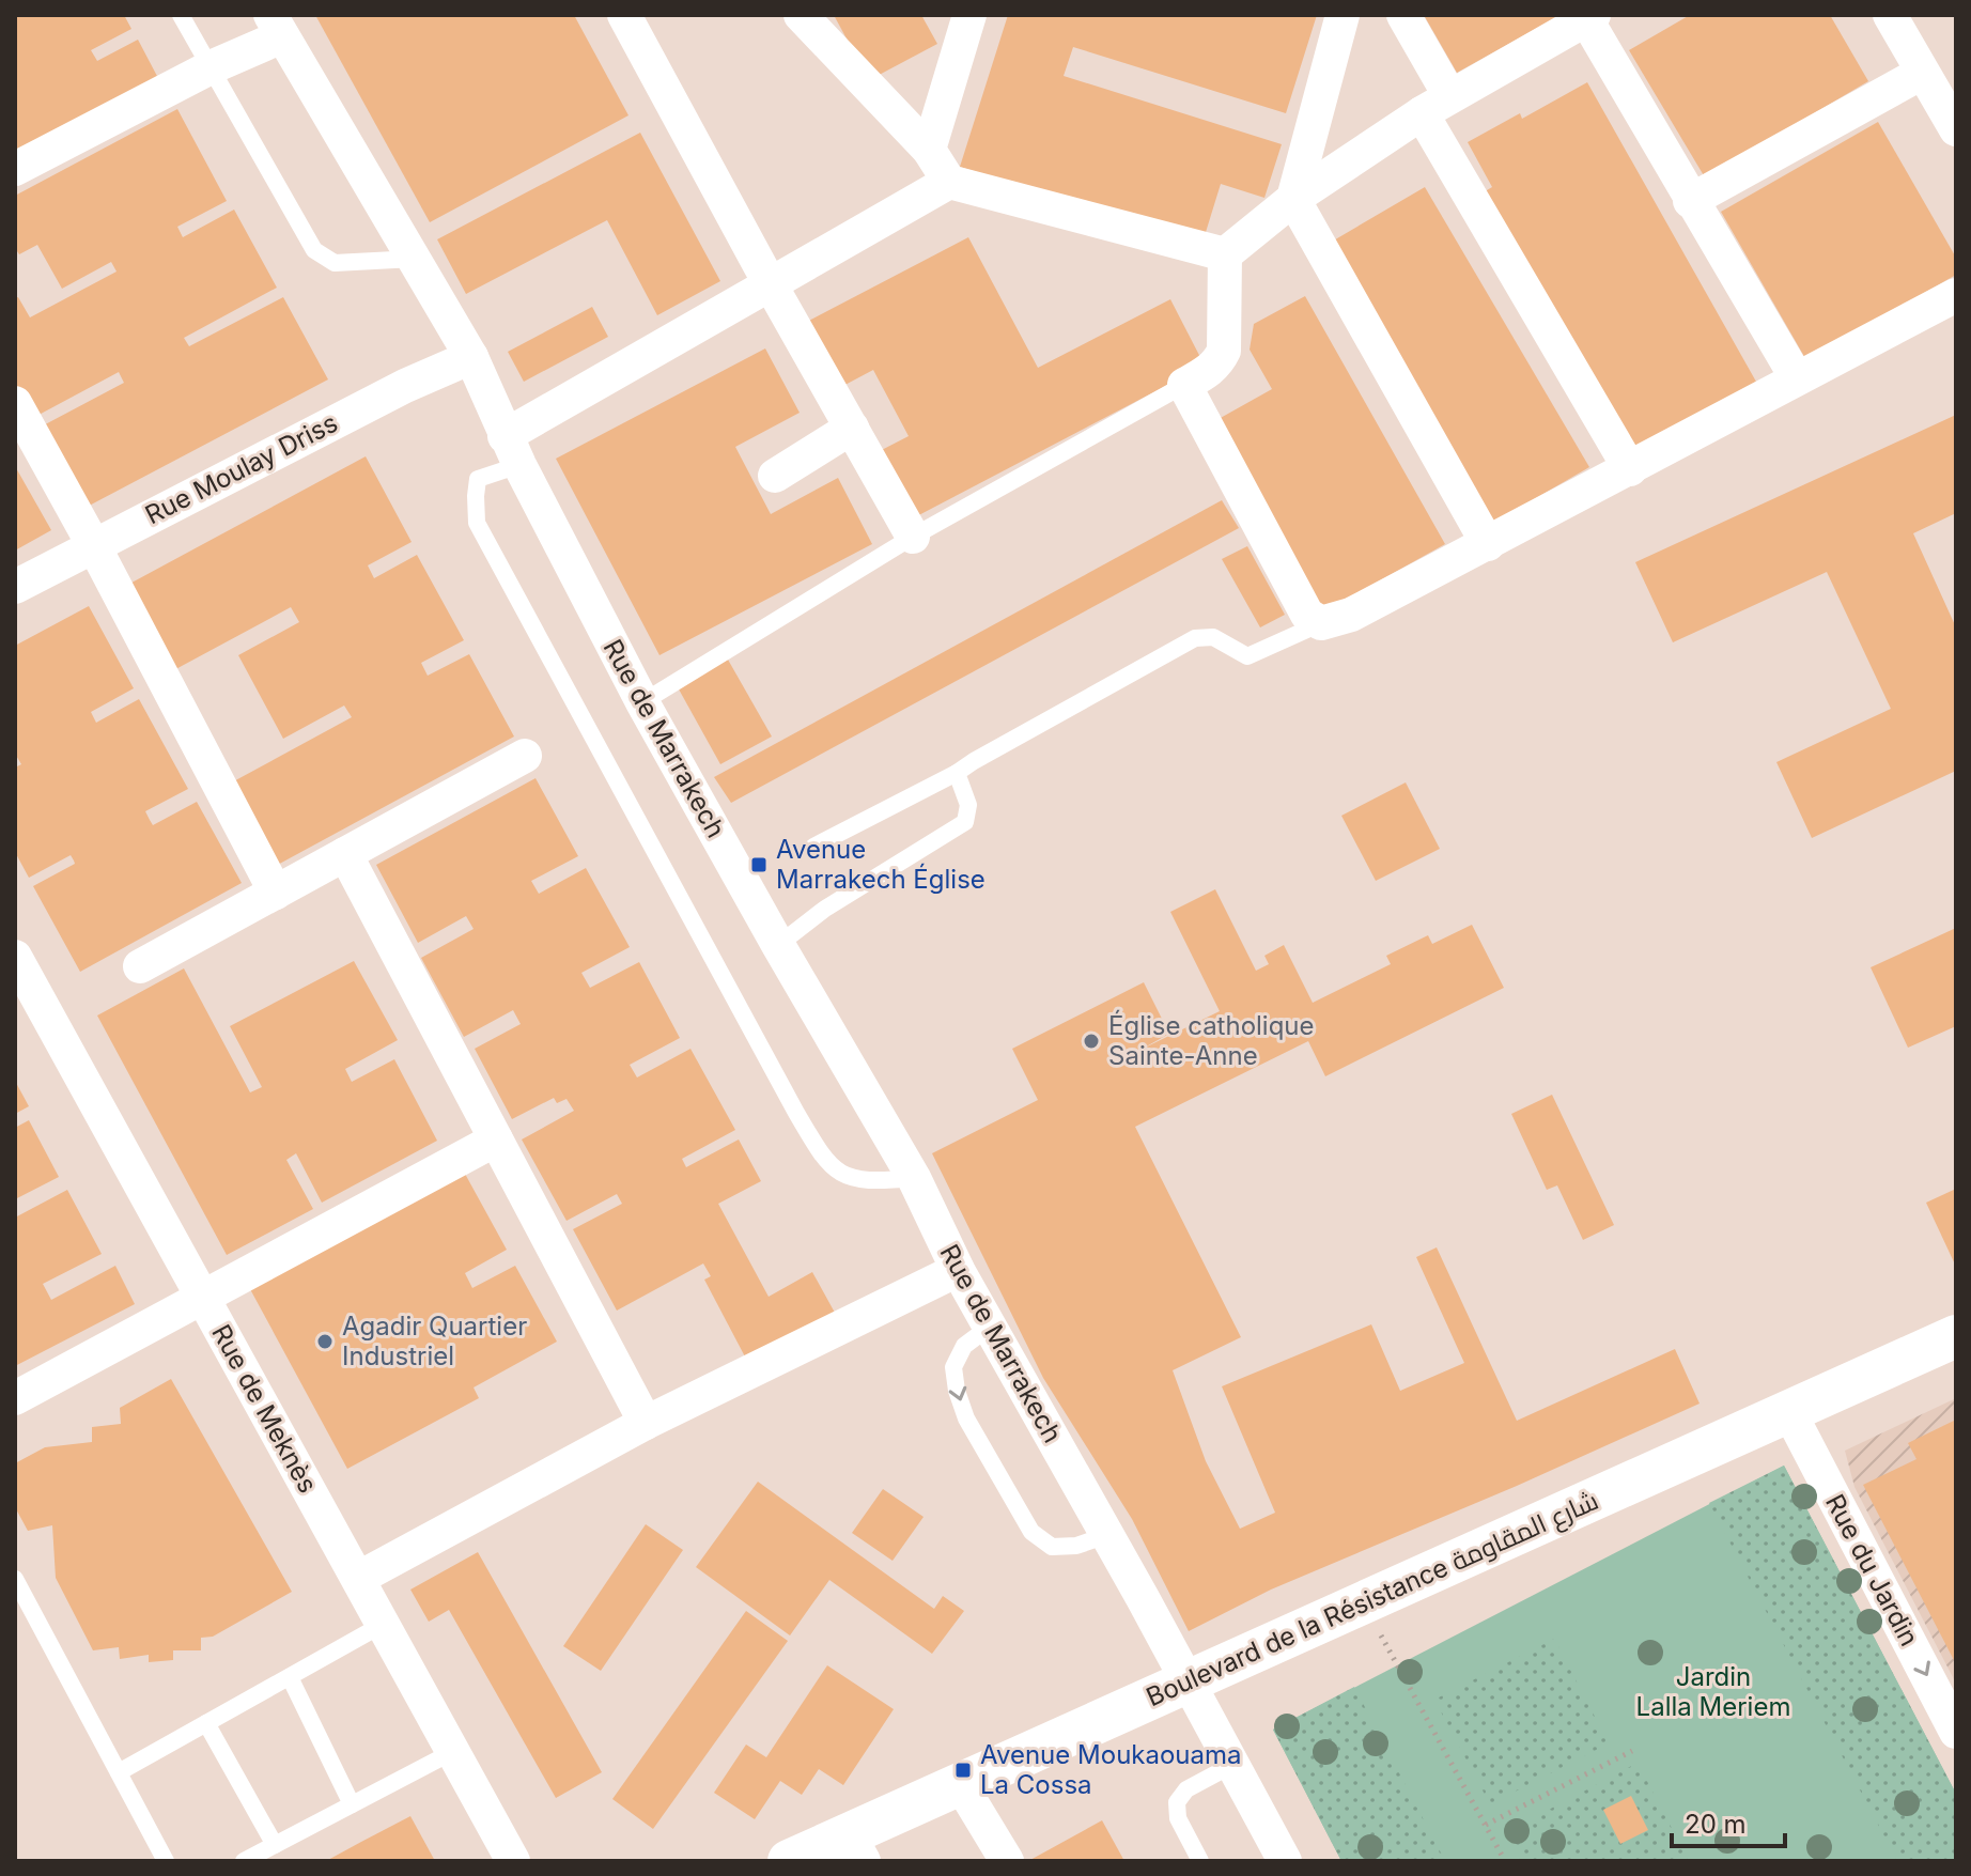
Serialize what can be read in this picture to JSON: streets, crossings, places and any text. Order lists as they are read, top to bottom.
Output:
{
  "streets": {
    "street": [
      "Rue Moulay Driss",
      "Rue de Marrakech",
      "Rue de Meknès",
      "Rue du Jardin",
      "Boulevard de la Résistance شارع المقاومة"
    ]
  },
  "crossings": [
    ["Rue Moulay Driss", "Rue de Marrakech"],
    ["Rue de Marrakech", "Boulevard de la Résistance شارع المقاومة"],
    ["Rue du Jardin", "Boulevard de la Résistance شارع المقاومة"]
  ],
  "one_way": ["Rue du Jardin"],
  "parks": ["Jardin Lalla Meriem"],
  "places": {
    "transit": ["Avenue Marrakech Église", "Avenue Moukaouama La Cossa"],
    "other": ["Église catholique Sainte-Anne", "Agadir Quartier Industriel"]
  },
  "scale_bar": "20 m"
}
